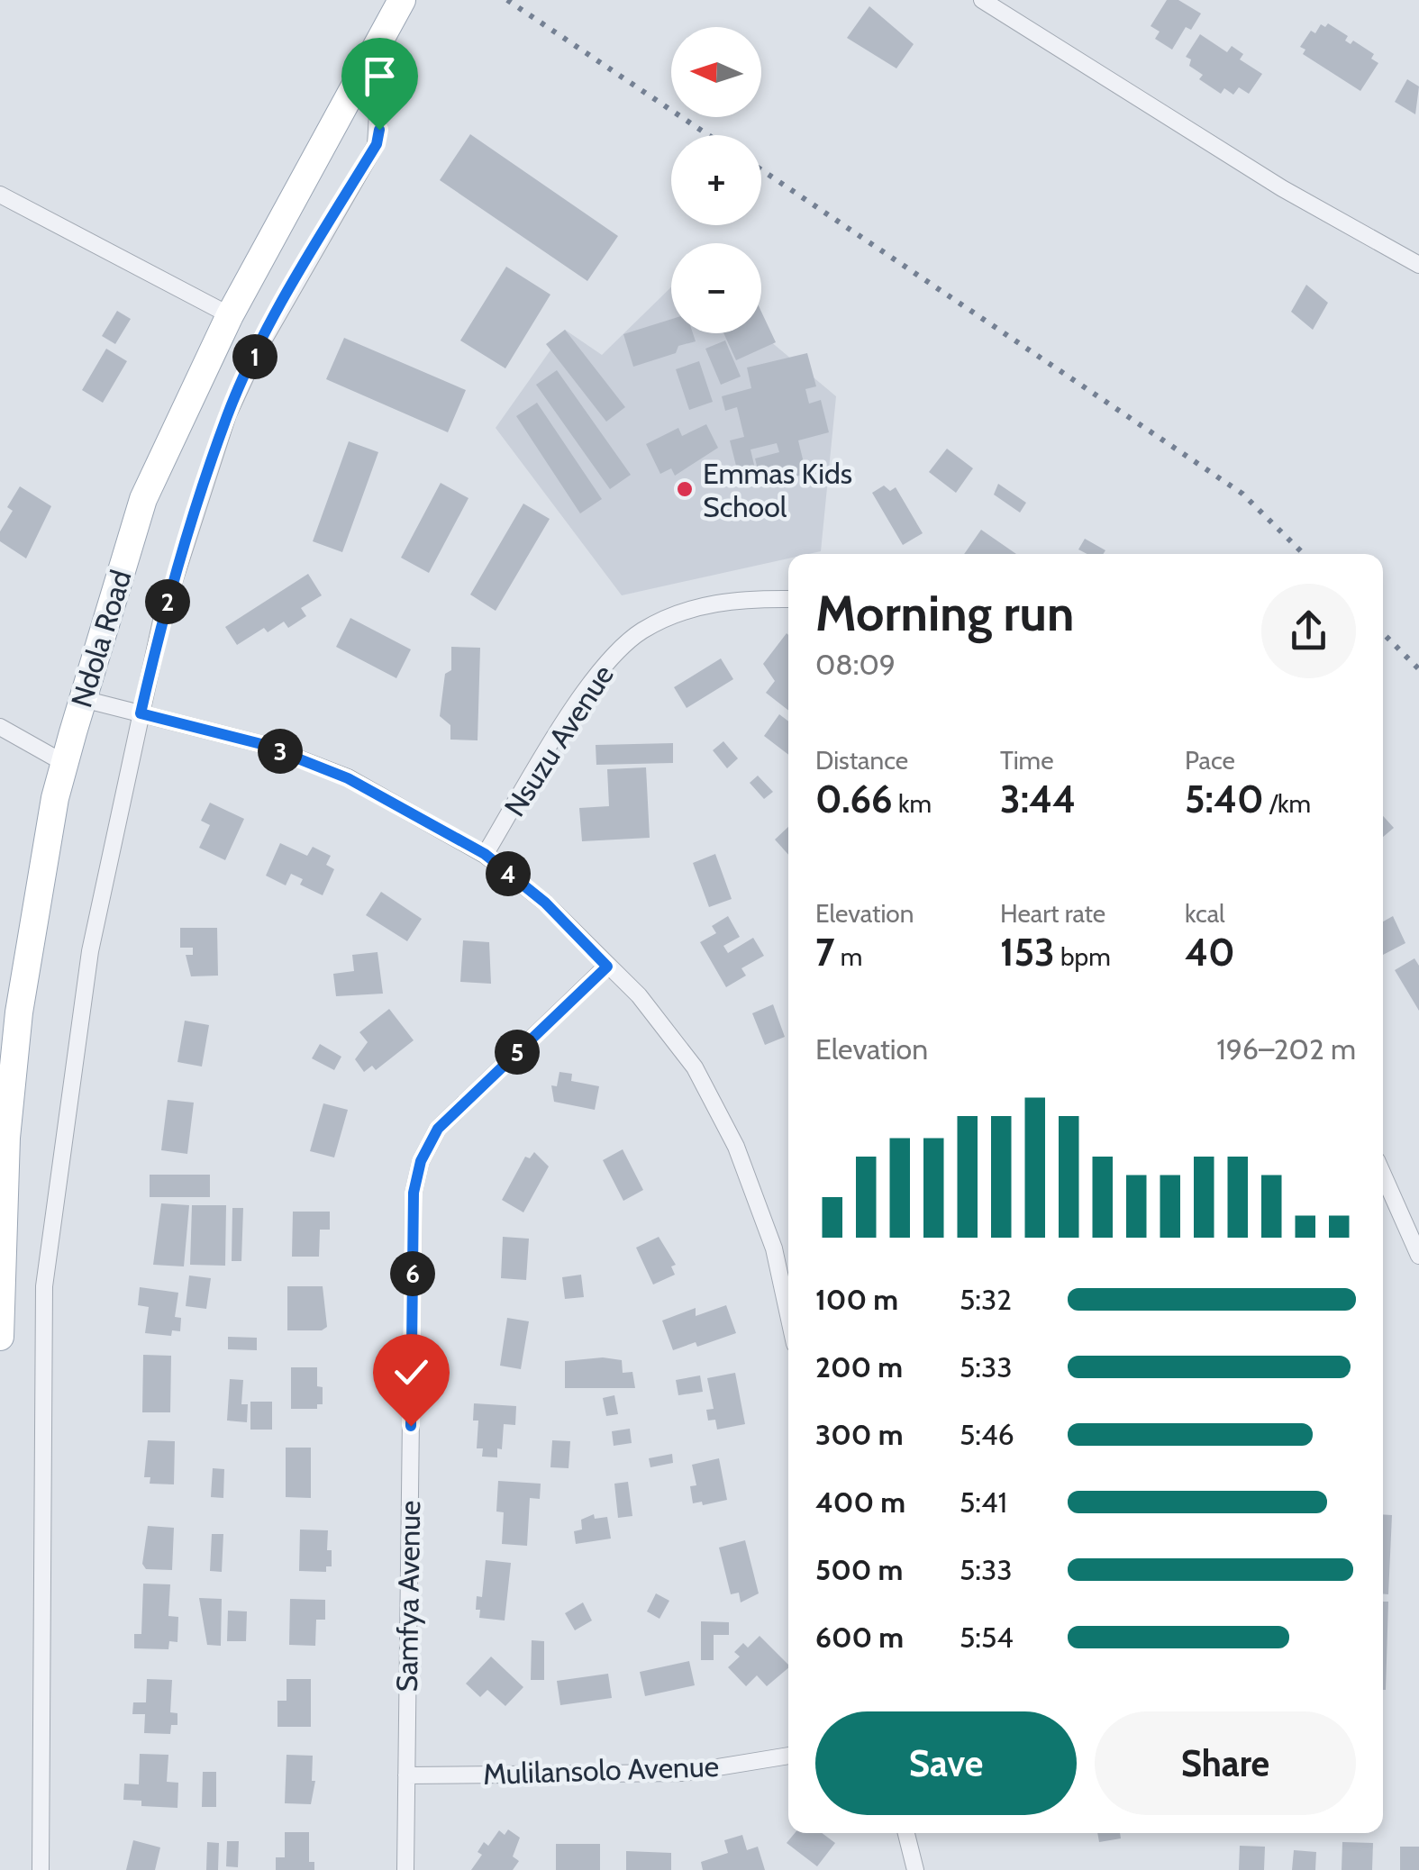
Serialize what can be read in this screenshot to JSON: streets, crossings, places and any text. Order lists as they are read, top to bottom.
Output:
{
  "streets": {
    "main road": ["Ndola Road"],
    "street": ["Nsuzu Avenue", "Samfya Avenue", "Mulilansolo Avenue"]
  },
  "crossings": [
    ["Samfya Avenue", "Mulilansolo Avenue"]
  ],
  "places": ["Emmas Kids School"],
  "north": "left",
  "page": {
    "map_buttons": ["+", "−"],
    "pins": [
      "1",
      "2",
      "3",
      "4",
      "5",
      "6"
    ],
    "heading": ["Morning run", "08:09"],
    "stats": [
      ["Distance", "0.66 km"],
      ["Time", "3:44"],
      ["Pace", "5:40 /km"],
      ["Elevation", "7 m"],
      ["Heart rate", "153 bpm"],
      ["kcal", "40"]
    ],
    "chart": ["Elevation", "196–202 m"],
    "list": [
      {
        "name": "100 m",
        "note": "5:32"
      },
      {
        "name": "200 m",
        "note": "5:33"
      },
      {
        "name": "300 m",
        "note": "5:46"
      },
      {
        "name": "400 m",
        "note": "5:41"
      },
      {
        "name": "500 m",
        "note": "5:33"
      },
      {
        "name": "600 m",
        "note": "5:54"
      }
    ],
    "buttons": ["Save", "Share"]
  }
}
